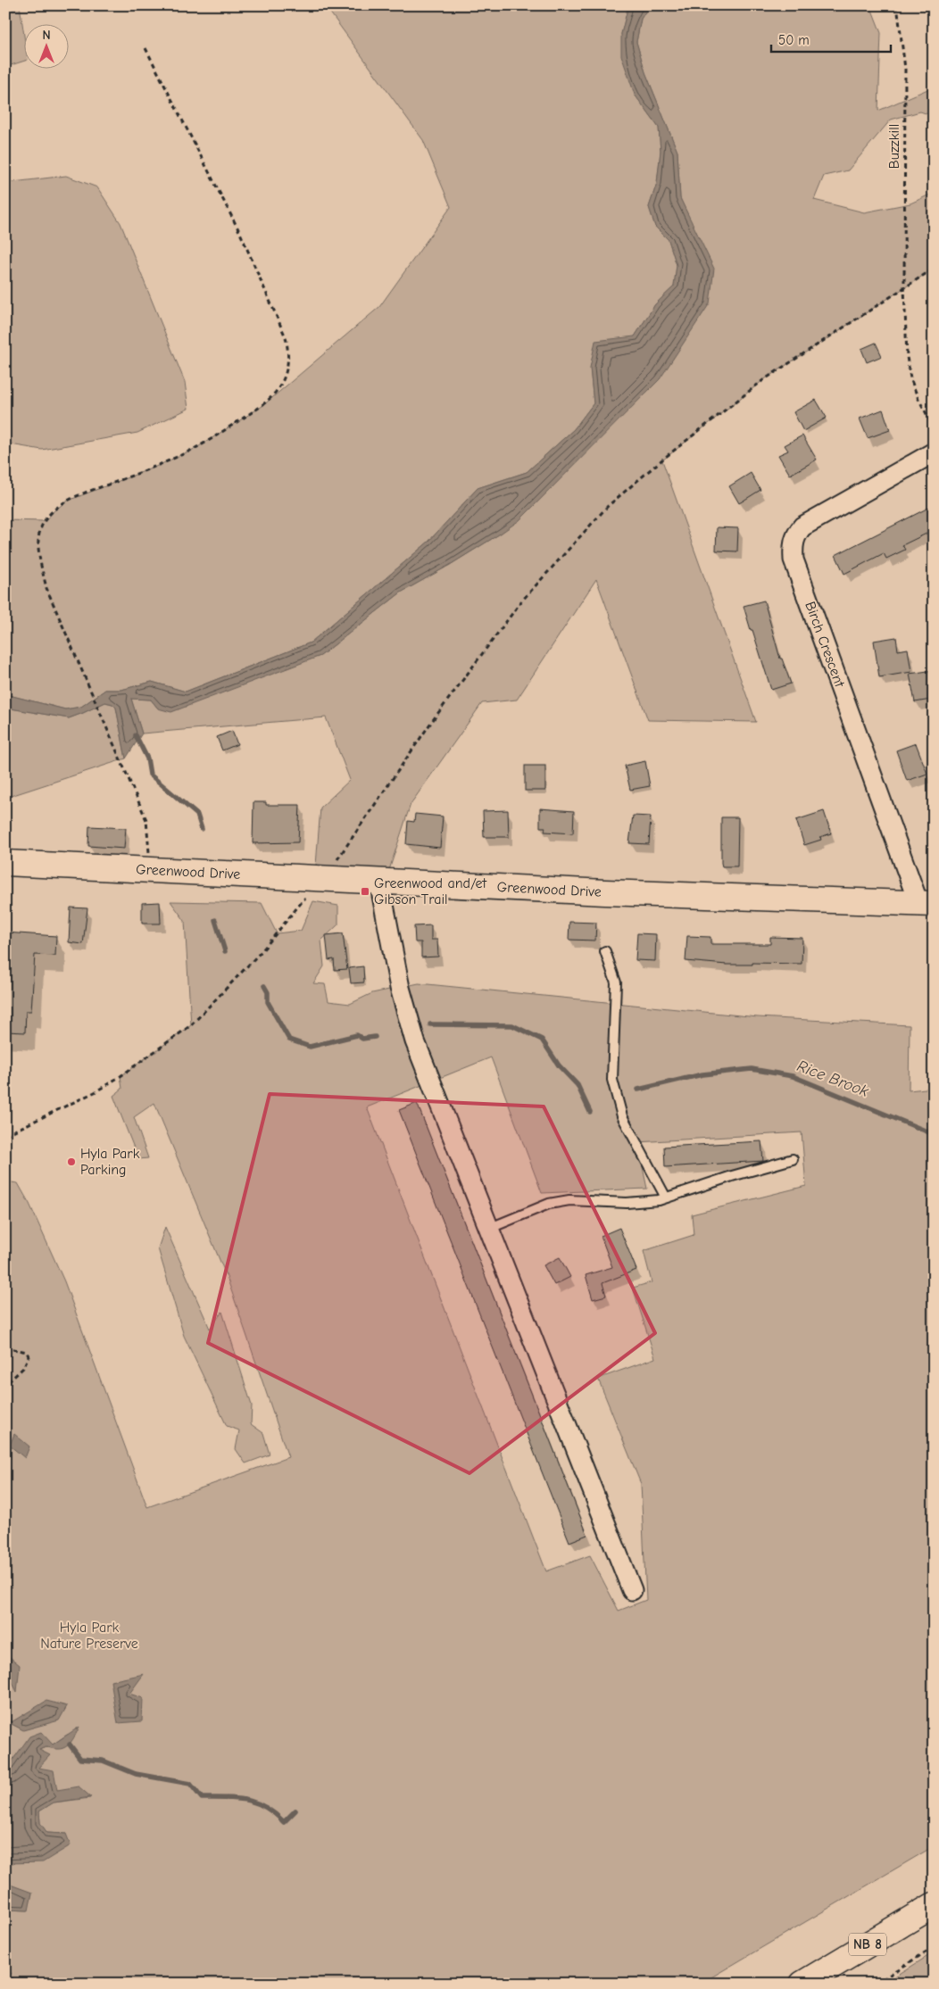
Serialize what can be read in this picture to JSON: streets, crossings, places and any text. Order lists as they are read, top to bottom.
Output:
{
  "streets": {
    "main road": ["Greenwood Drive", "NB 8"],
    "street": ["Birch Crescent"],
    "path": ["Buzzkill"]
  },
  "crossings": [
    ["Birch Crescent", "Greenwood Drive"]
  ],
  "water": ["Rice Brook"],
  "parks": ["Hyla Park Nature Preserve"],
  "places": {
    "transit": ["Greenwood and/et Gibson Trail"],
    "other": ["Hyla Park Parking"]
  },
  "scale_bar": "50 m",
  "north": "top"
}
